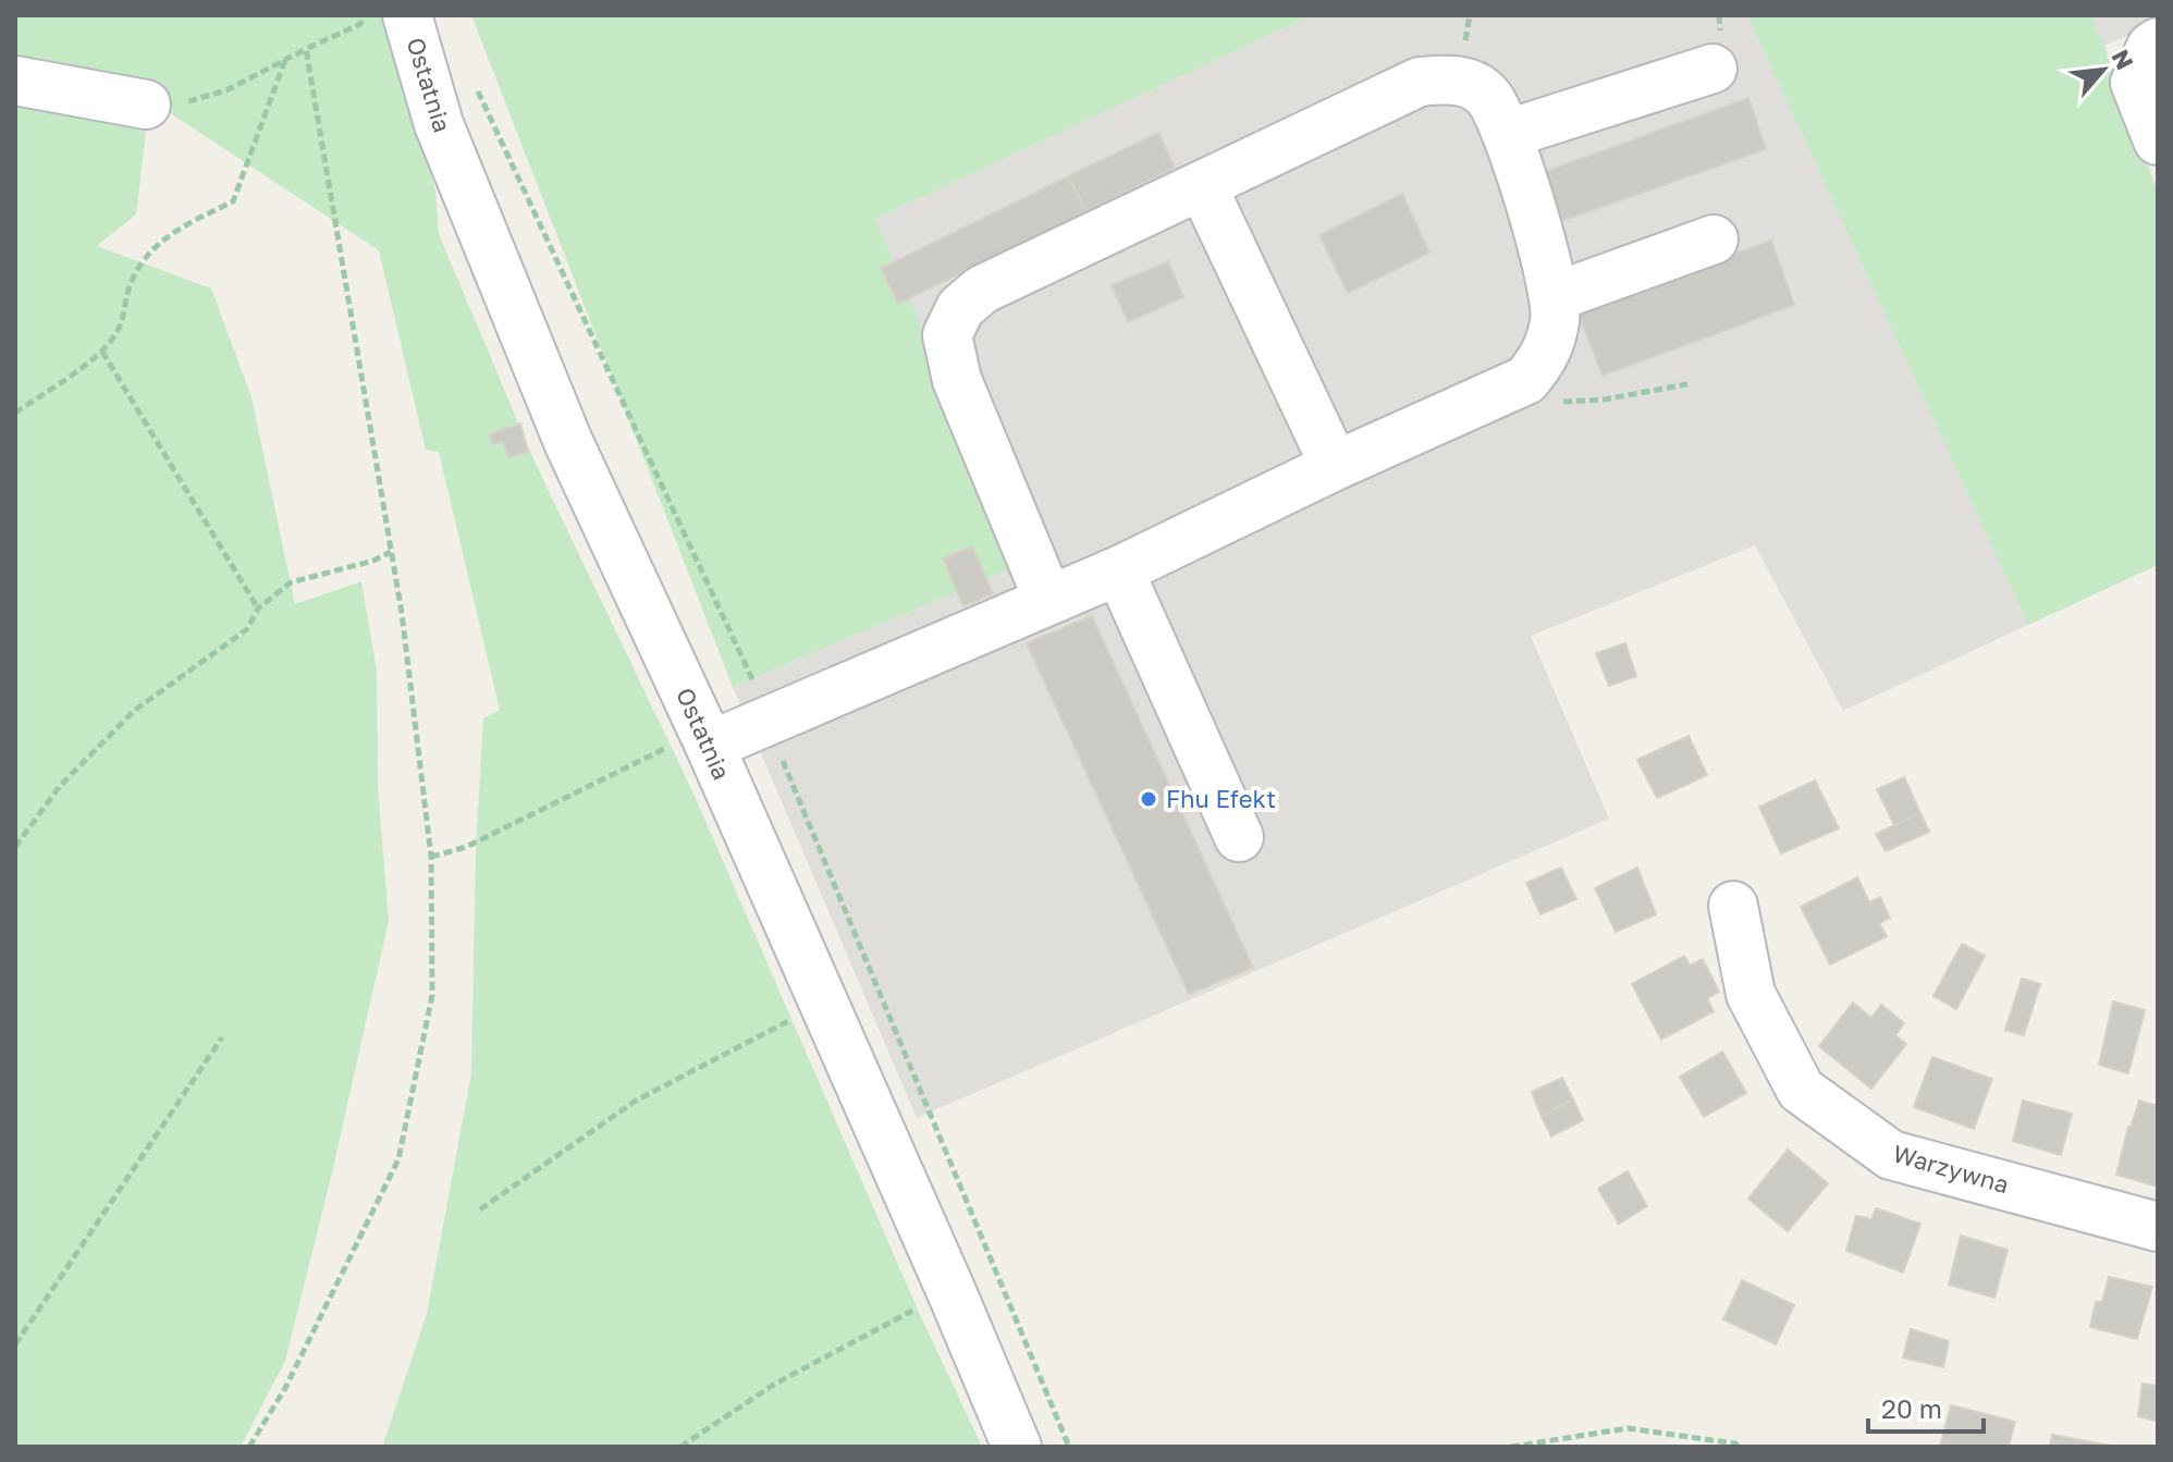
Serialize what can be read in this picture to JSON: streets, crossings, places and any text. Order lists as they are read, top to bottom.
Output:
{
  "streets": {
    "street": ["Ostatnia", "Warzywna"]
  },
  "places": ["Fhu Efekt"],
  "scale_bar": "20 m",
  "north": "top right"
}
